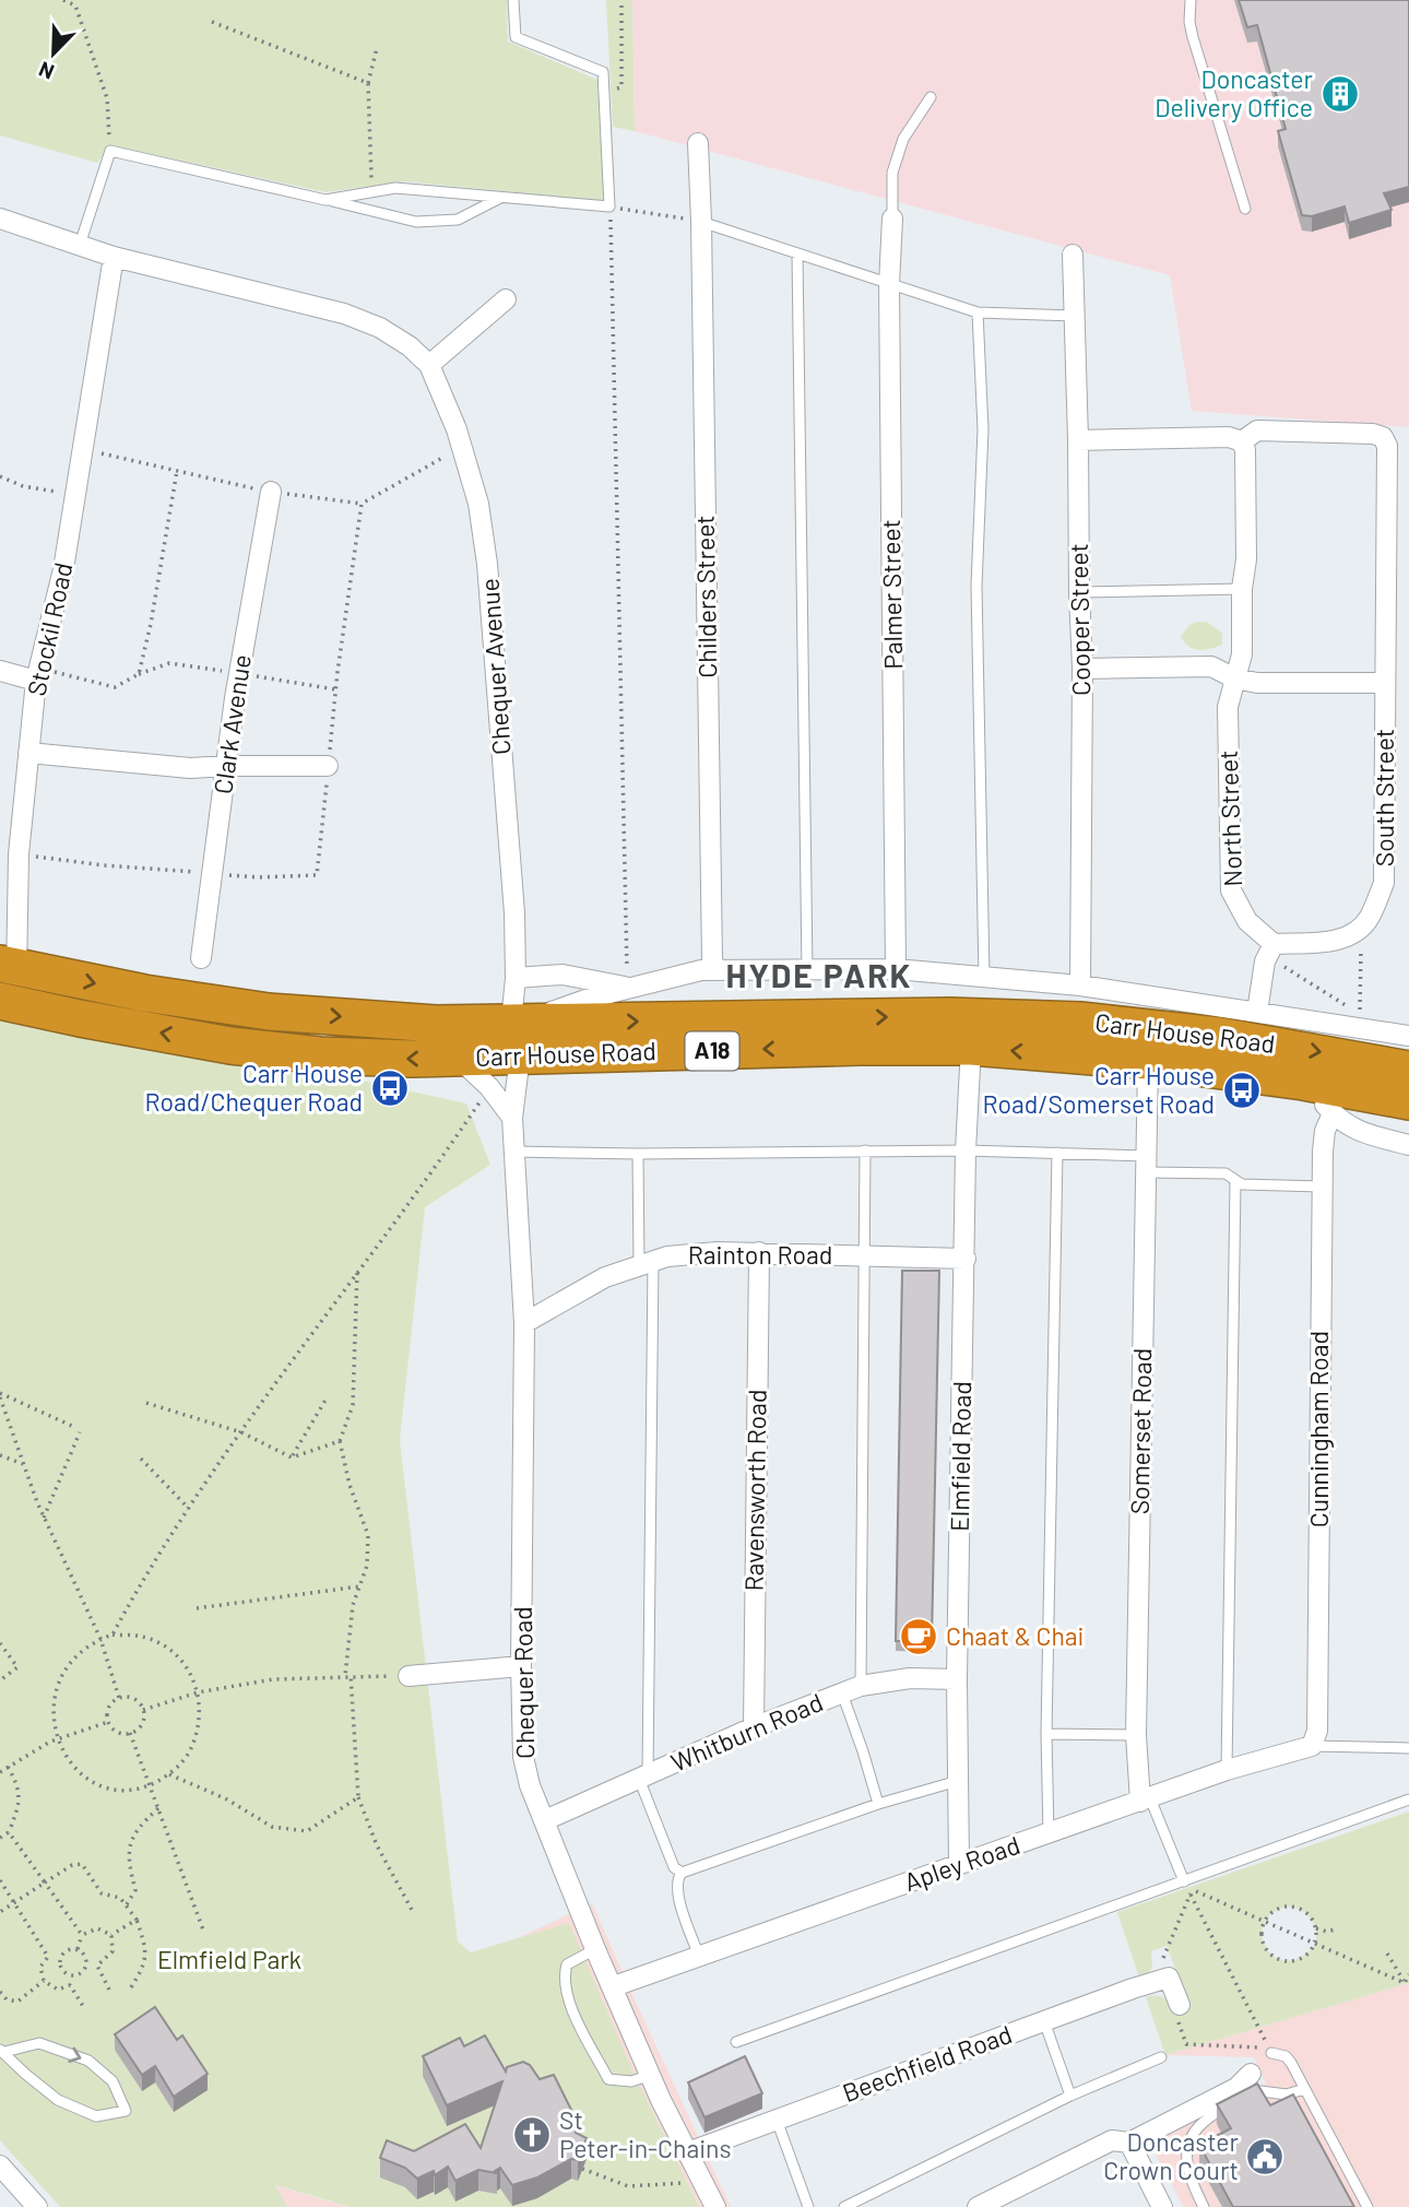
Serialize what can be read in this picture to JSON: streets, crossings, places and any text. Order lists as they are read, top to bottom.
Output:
{
  "streets": {
    "highway": ["Carr House Road", "A18"],
    "street": [
      "Palmer Street",
      "Childers Street",
      "Cooper Street",
      "Stockil Road",
      "Chequer Avenue",
      "Clark Avenue",
      "South Street",
      "North Street",
      "Rainton Road",
      "Cunningham Road",
      "Somerset Road",
      "Elmfield Road",
      "Ravensworth Road",
      "Chequer Road",
      "Whitburn Road",
      "Apley Road",
      "Beechfield Road"
    ]
  },
  "crossings": [
    ["Stockil Road", "Chequer Avenue"],
    ["Stockil Road", "Carr House Road"],
    ["Chequer Avenue", "Carr House Road"],
    ["South Street", "North Street"],
    ["Carr House Road", "Somerset Road"],
    ["Carr House Road", "Elmfield Road"],
    ["Carr House Road", "Chequer Road"],
    ["Rainton Road", "Elmfield Road"],
    ["Rainton Road", "Ravensworth Road"],
    ["Rainton Road", "Chequer Road"],
    ["Cunningham Road", "Apley Road"],
    ["Somerset Road", "Apley Road"],
    ["Elmfield Road", "Whitburn Road"],
    ["Elmfield Road", "Apley Road"],
    ["Ravensworth Road", "Whitburn Road"],
    ["Chequer Road", "Whitburn Road"],
    ["Chequer Road", "Apley Road"],
    ["Chequer Road", "Beechfield Road"]
  ],
  "districts": ["HYDE PARK"],
  "parks": ["Elmfield Park"],
  "places": {
    "building": ["Doncaster Delivery Office"],
    "bus stop": ["Carr House Road/Chequer Road", "Carr House Road/Somerset Road"],
    "cafe": ["Chaat & Chai"],
    "church": ["St Peter-in-Chains"],
    "public building": ["Doncaster Crown Court"]
  },
  "north": "bottom left"
}
